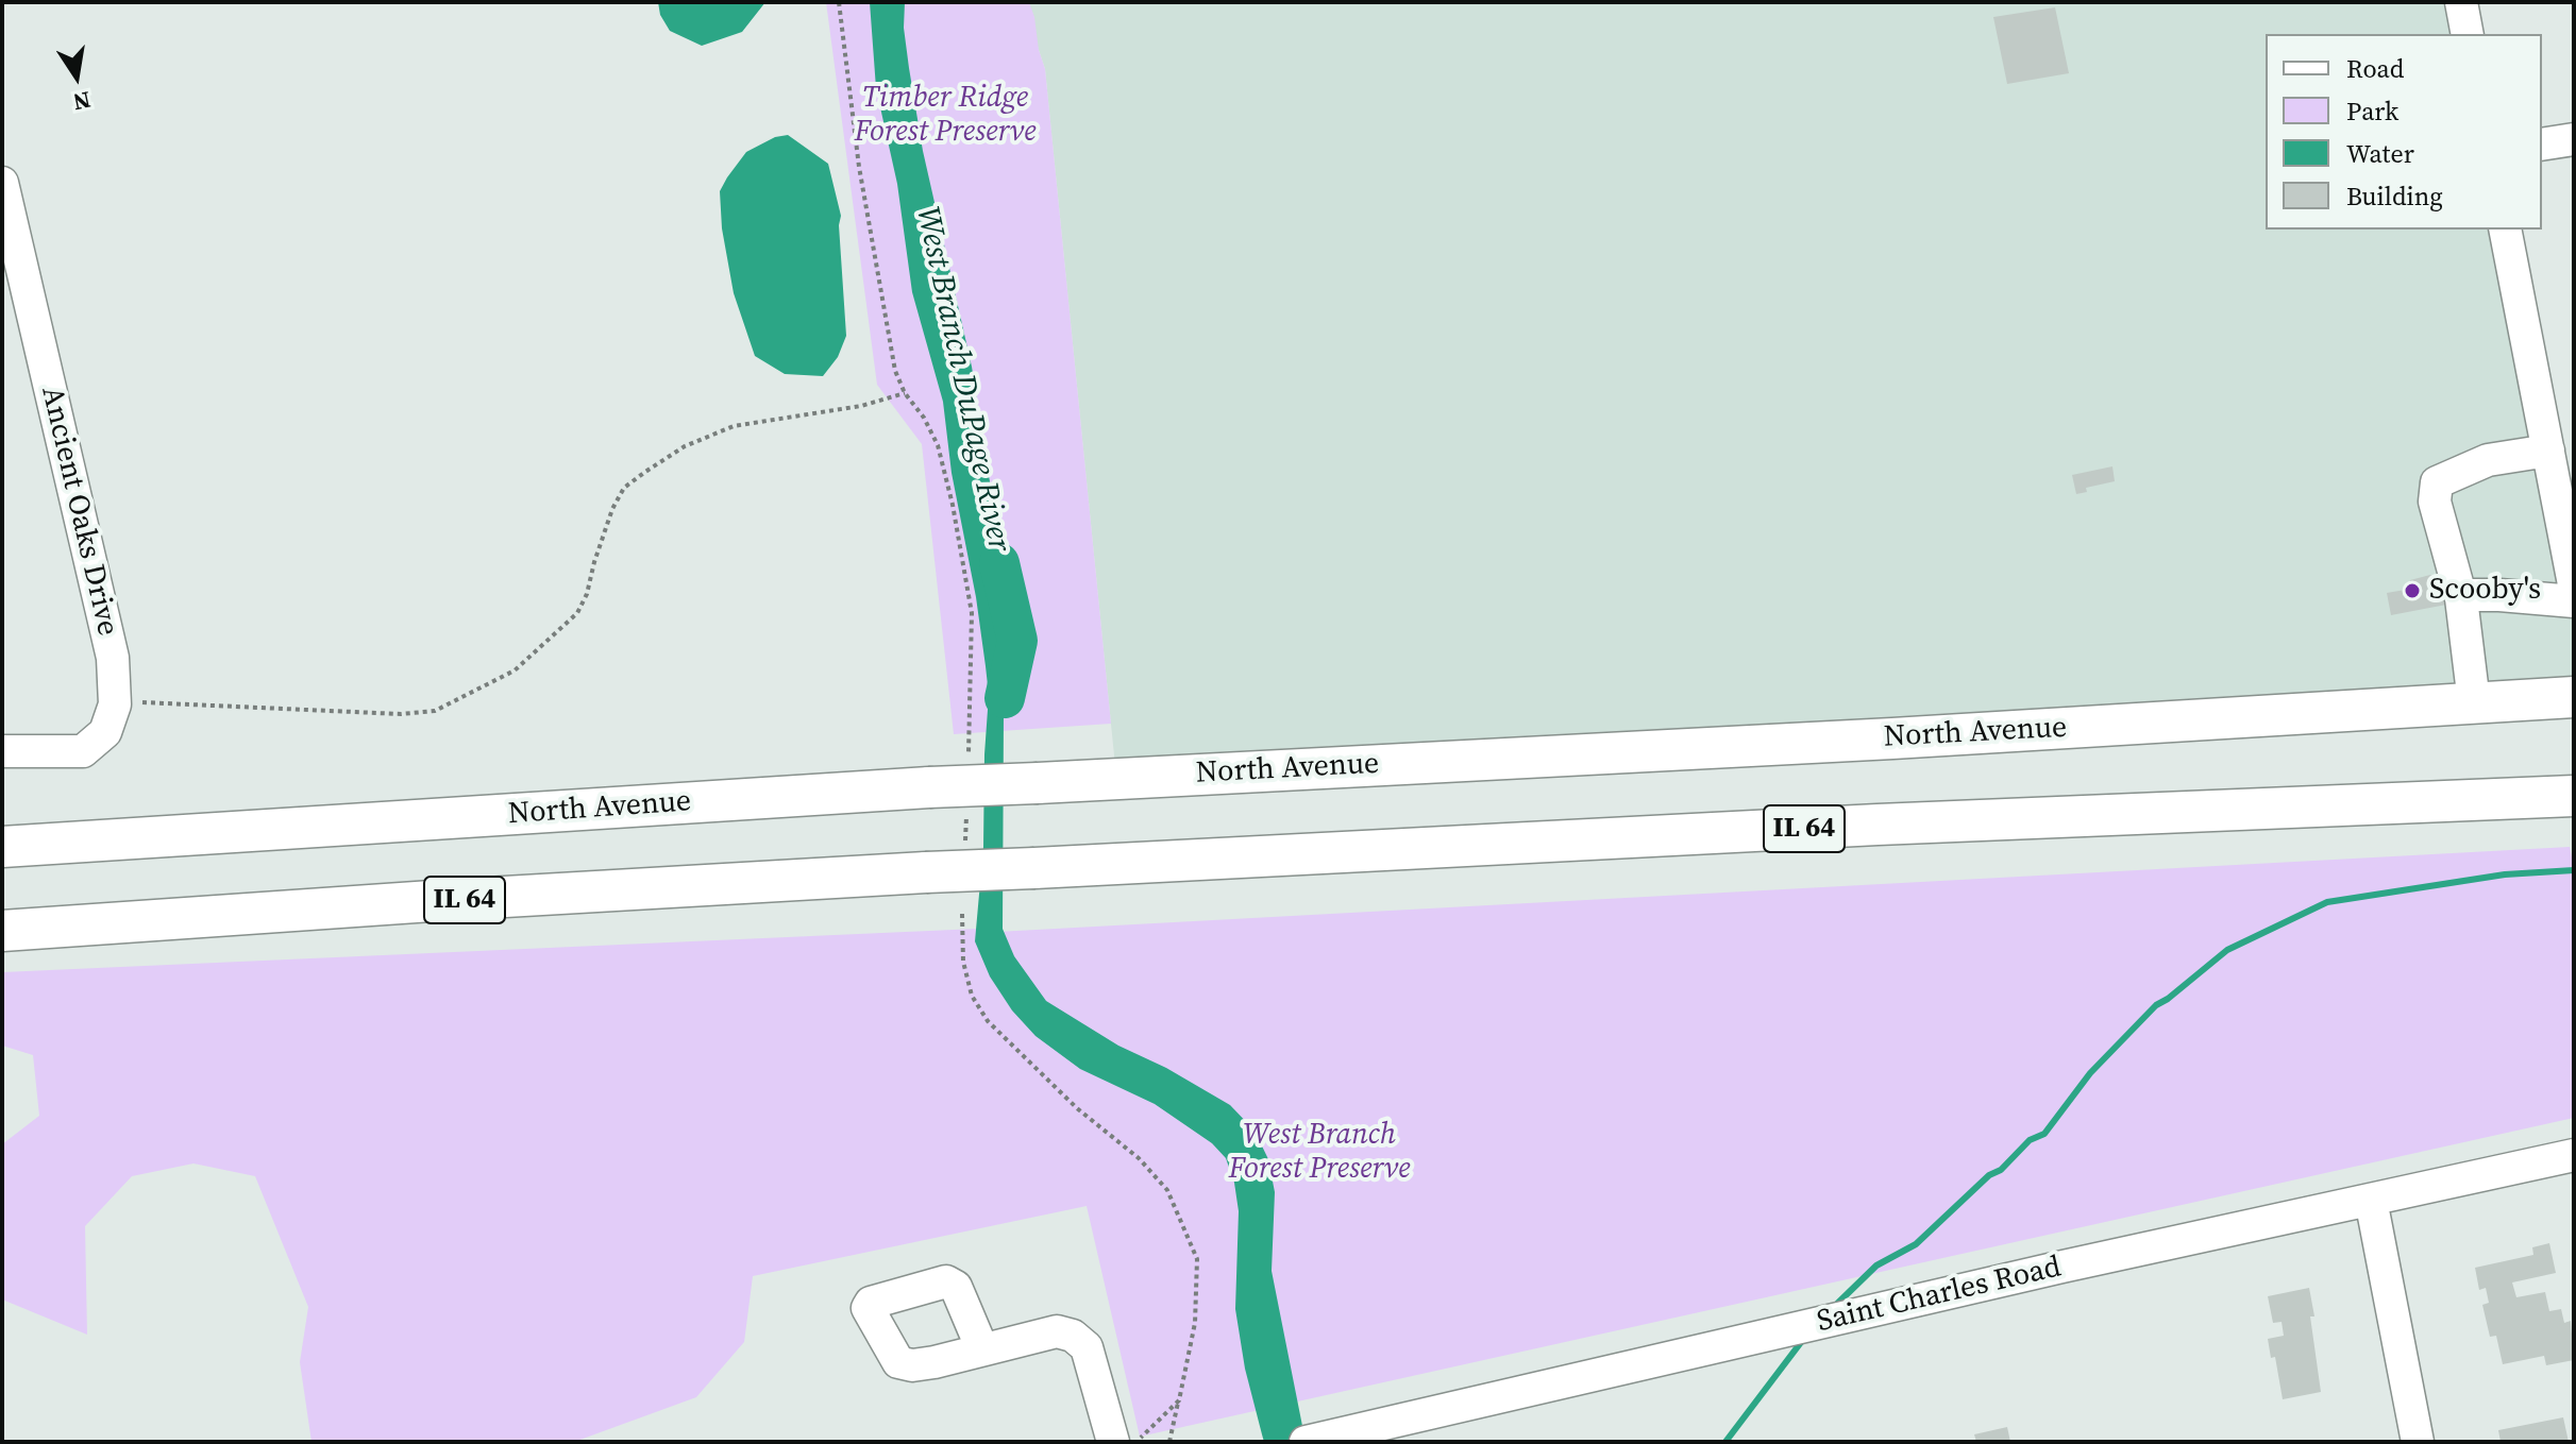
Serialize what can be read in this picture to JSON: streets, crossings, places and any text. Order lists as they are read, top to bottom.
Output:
{
  "streets": {
    "main road": ["North Avenue", "IL 64"],
    "street": ["Ancient Oaks Drive", "Saint Charles Road"]
  },
  "water": ["West Branch DuPage River"],
  "parks": ["Timber Ridge Forest Preserve", "West Branch Forest Preserve"],
  "places": ["Scooby's"],
  "legend": [
    "Road",
    "Park",
    "Water",
    "Building"
  ],
  "north": "bottom"
}
